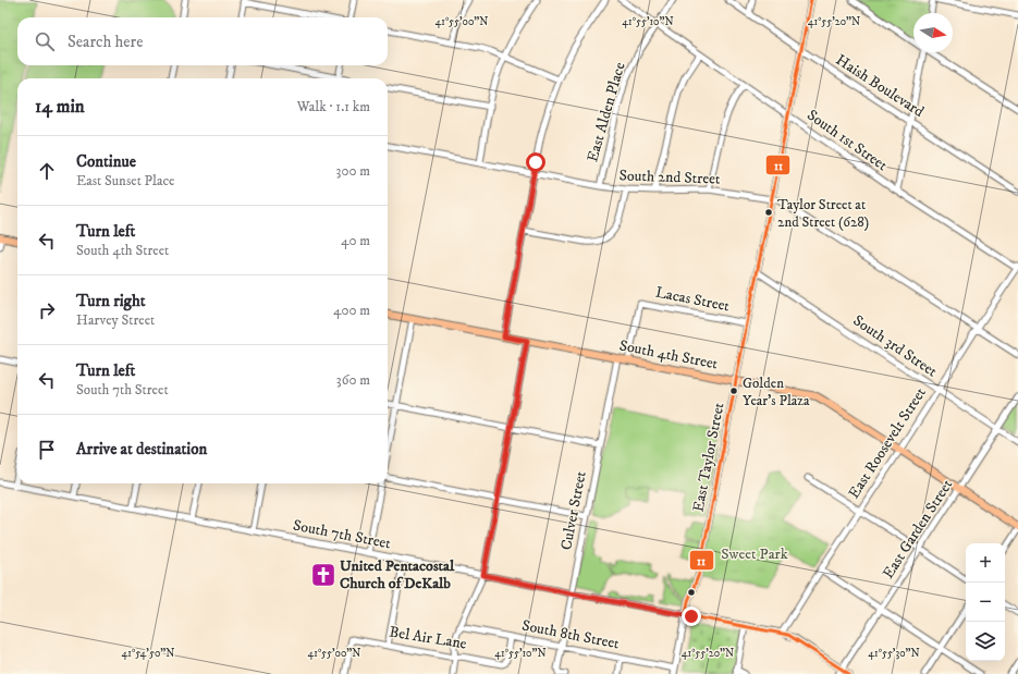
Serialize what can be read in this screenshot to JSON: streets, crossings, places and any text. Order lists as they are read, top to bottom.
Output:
{
  "streets": {
    "main road": ["South 4th Street"],
    "street": [
      "Haish Boulevard",
      "East Alden Place",
      "South 1st Street",
      "South 2nd Street",
      "Lacas Street",
      "South 3rd Street",
      "East Roosevelt Street",
      "East Taylor Street",
      "Culver Street",
      "East Garden Street",
      "South 7th Street",
      "South 8th Street",
      "Bel Air Lane"
    ]
  },
  "crossings": [
    ["Haish Boulevard", "East Taylor Street"],
    ["East Alden Place", "South 1st Street"],
    ["East Alden Place", "South 2nd Street"],
    ["South 1st Street", "East Roosevelt Street"],
    ["South 1st Street", "East Taylor Street"],
    ["South 2nd Street", "East Roosevelt Street"],
    ["South 2nd Street", "East Taylor Street"],
    ["Lacas Street", "South 4th Street"],
    ["Lacas Street", "East Taylor Street"],
    ["South 3rd Street", "East Roosevelt Street"],
    ["South 3rd Street", "East Taylor Street"],
    ["South 3rd Street", "East Garden Street"],
    ["South 4th Street", "East Roosevelt Street"],
    ["South 4th Street", "East Taylor Street"],
    ["South 4th Street", "Culver Street"],
    ["South 4th Street", "East Garden Street"],
    ["East Roosevelt Street", "South 7th Street"],
    ["East Taylor Street", "South 7th Street"],
    ["East Taylor Street", "South 8th Street"],
    ["Culver Street", "South 7th Street"],
    ["Culver Street", "South 8th Street"],
    ["East Garden Street", "South 7th Street"],
    ["South 8th Street", "Bel Air Lane"]
  ],
  "parks": ["Sweet Park"],
  "places": {
    "other": ["Taylor Street at 2nd Street (628)", "Golden Year's Plaza"],
    "church": ["United Pentacostal Church of DeKalb"]
  },
  "lines": ["transit line 11"],
  "north": "right",
  "page": {
    "search": "Search here",
    "heading": ["14 min", "Walk · 1.1 km"],
    "list": [
      ["Continue", "East Sunset Place", "300 m"],
      ["Turn left", "South 4th Street", "40 m"],
      ["Turn right", "Harvey Street", "400 m"],
      ["Turn left", "South 7th Street", "360 m"],
      "Arrive at destination"
    ],
    "map_buttons": ["+", "−"]
  },
  "coordinates": [
    "41°55'00\"N",
    "41°55'10\"N",
    "41°55'20\"N",
    "41°54'50\"N",
    "41°55'30\"N"
  ]
}
